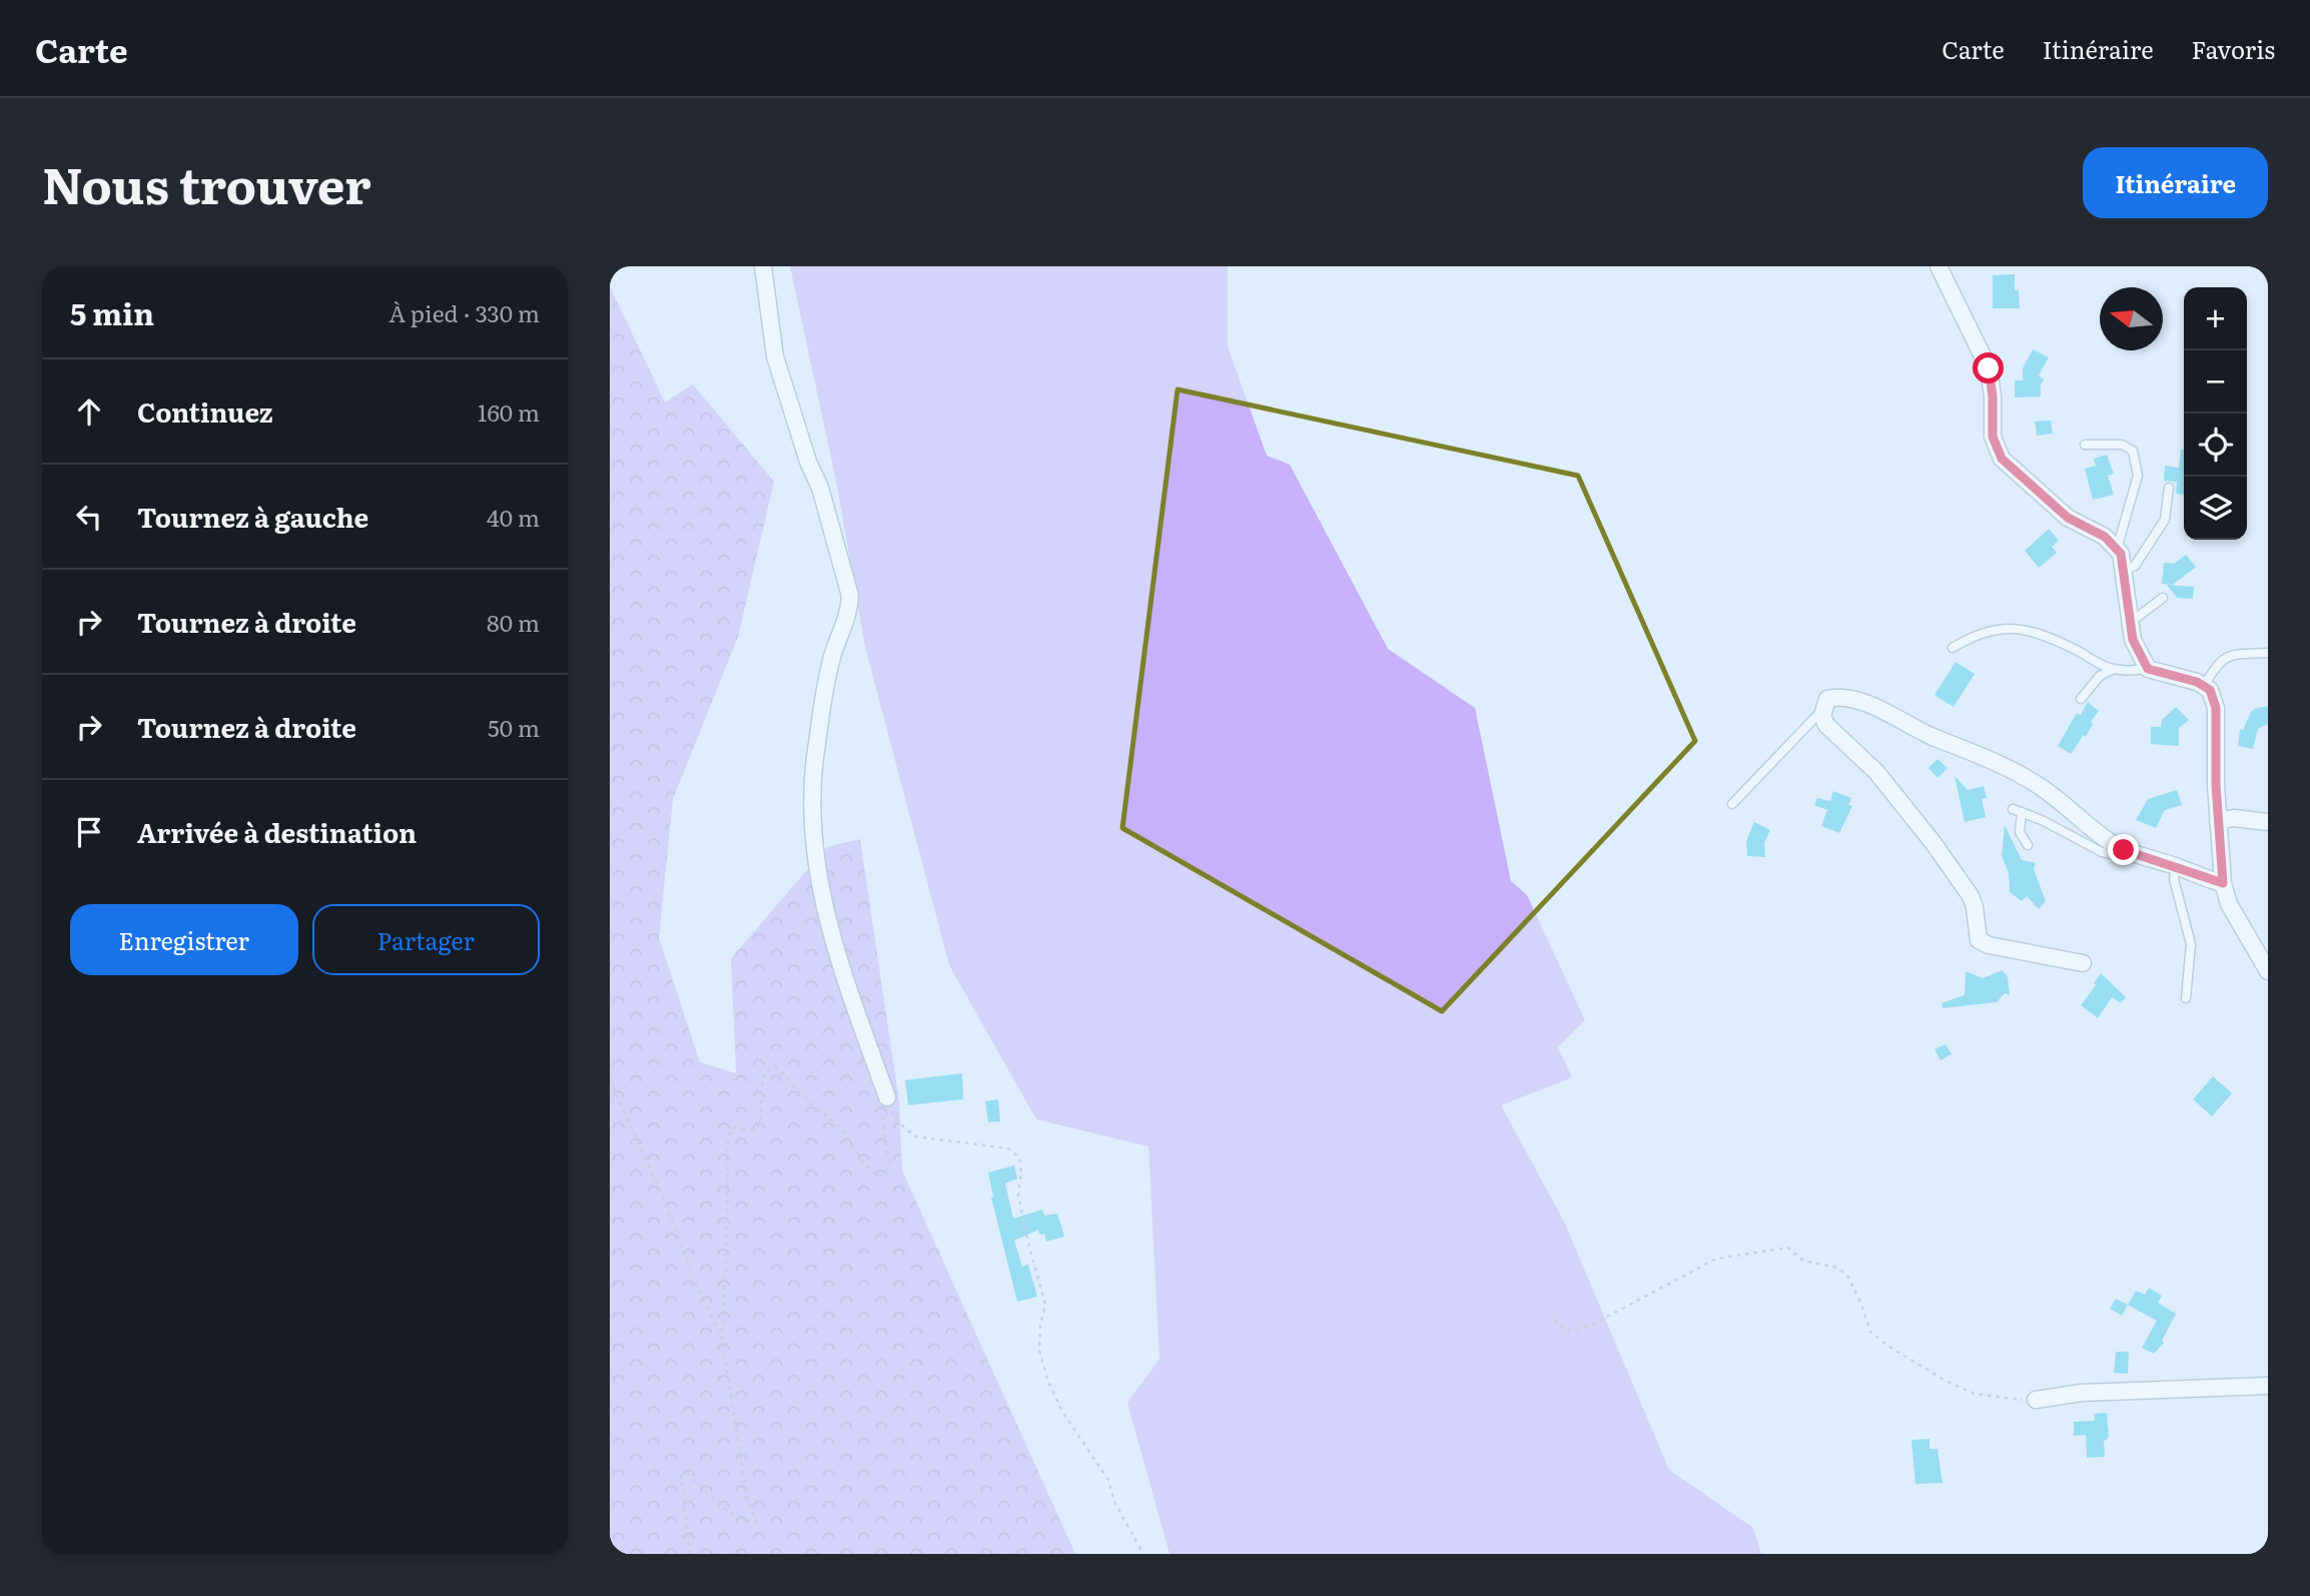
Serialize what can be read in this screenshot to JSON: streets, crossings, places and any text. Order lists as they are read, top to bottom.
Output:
{
  "north": "left",
  "page": {
    "header": "Carte",
    "nav": ["Carte", "Itinéraire", "Favoris"],
    "title": "Nous trouver",
    "buttons": [
      "Itinéraire",
      ["Enregistrer", "Partager"]
    ],
    "heading": ["5 min", "À pied · 330 m"],
    "map_buttons": ["+", "−"],
    "list": [
      ["Continuez", "160 m"],
      ["Tournez à gauche", "40 m"],
      ["Tournez à droite", "80 m"],
      ["Tournez à droite", "50 m"],
      "Arrivée à destination"
    ]
  }
}
